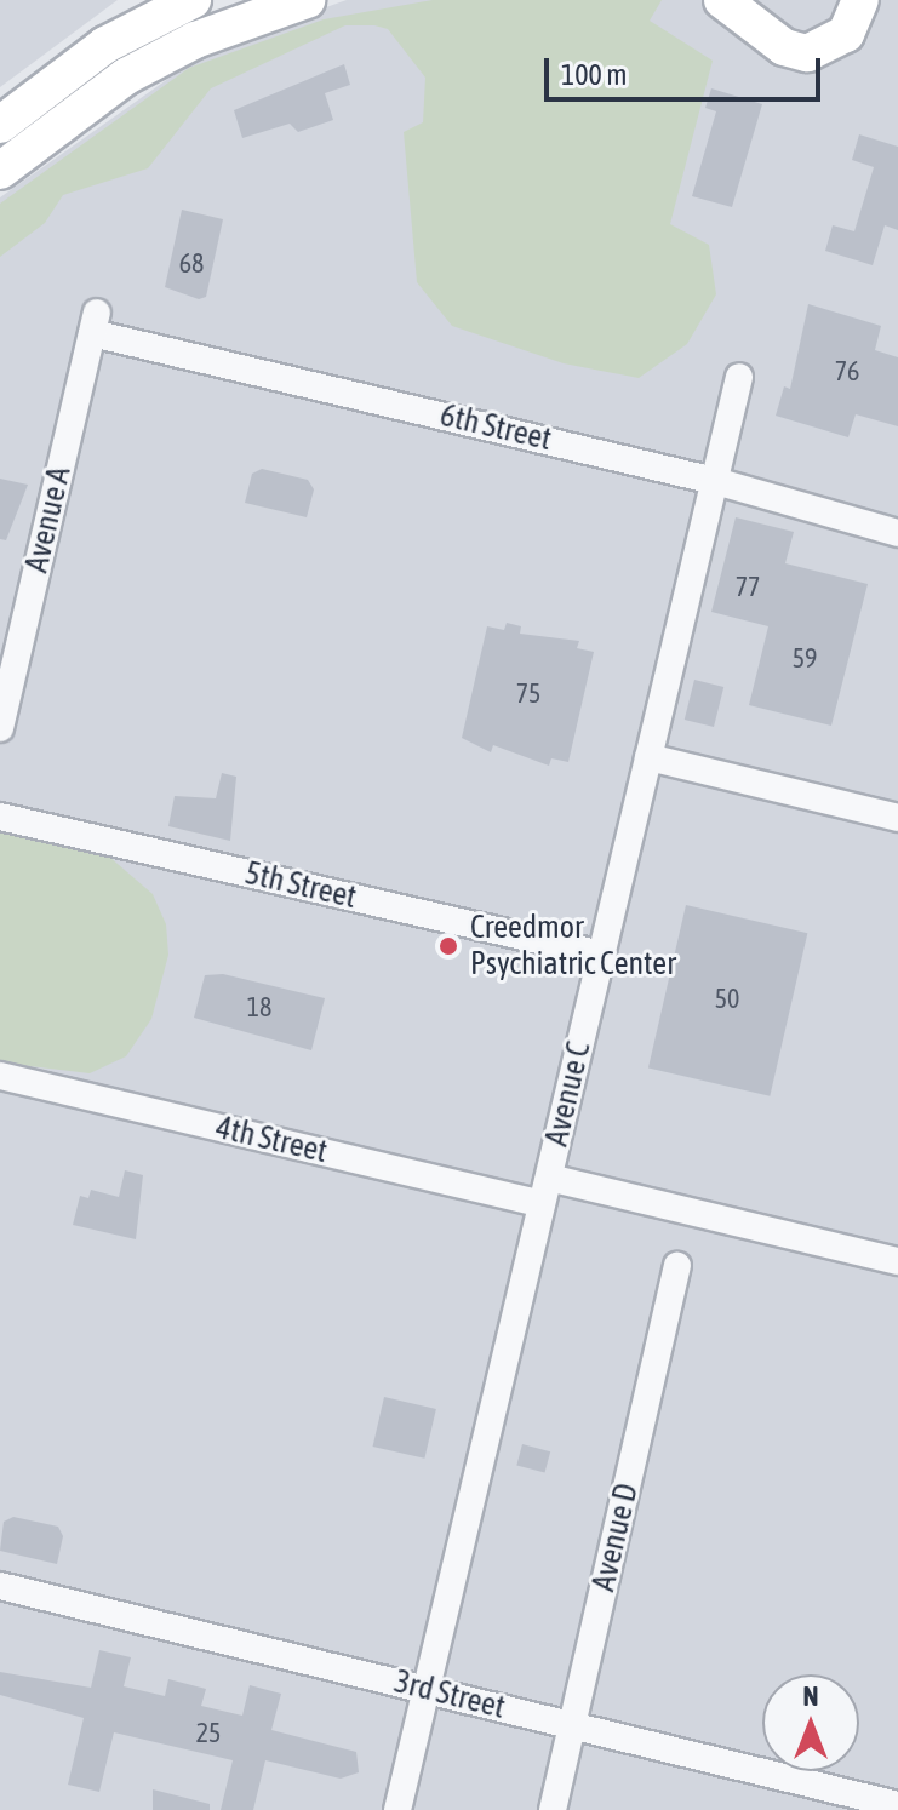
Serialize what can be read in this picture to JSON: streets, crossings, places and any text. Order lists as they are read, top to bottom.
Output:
{
  "streets": {
    "street": [
      "6th Street",
      "Avenue A",
      "5th Street",
      "Avenue C",
      "4th Street",
      "Avenue D",
      "3rd Street"
    ]
  },
  "crossings": [
    ["6th Street", "Avenue A"],
    ["6th Street", "Avenue C"],
    ["5th Street", "Avenue C"],
    ["Avenue C", "4th Street"],
    ["Avenue C", "3rd Street"],
    ["Avenue D", "3rd Street"]
  ],
  "places": ["Creedmor Psychiatric Center"],
  "house_numbers": [
    "68",
    "76",
    "77",
    "59",
    "75",
    "50",
    "18",
    "25"
  ],
  "scale_bar": "100 m",
  "north": "top"
}
